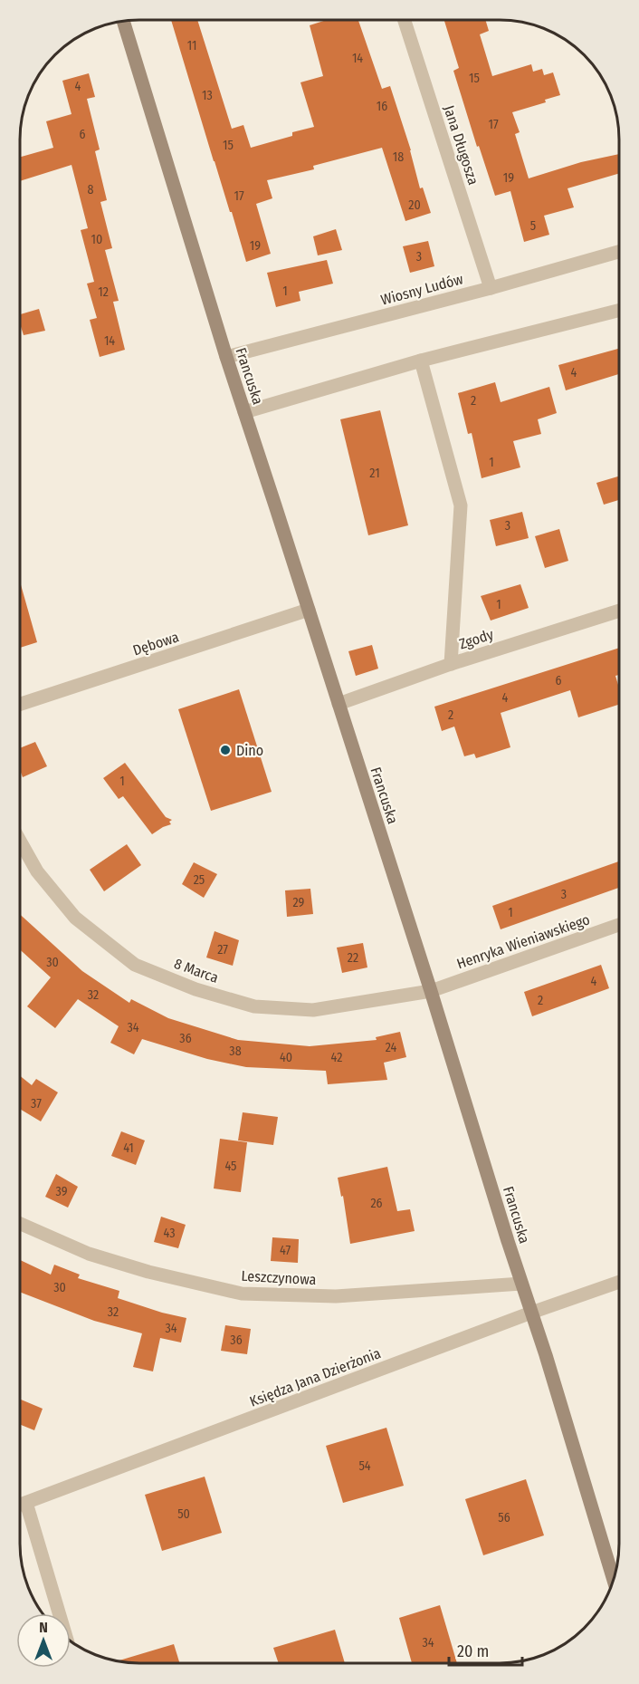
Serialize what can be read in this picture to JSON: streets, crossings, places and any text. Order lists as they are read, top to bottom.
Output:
{
  "streets": {
    "street": [
      "Jana Długosza",
      "Wiosny Ludów",
      "Francuska",
      "Zgody",
      "Dębowa",
      "Henryka Wieniawskiego",
      "8 Marca",
      "Leszczynowa",
      "Księdza Jana Dzierżonia"
    ]
  },
  "crossings": [
    ["Jana Długosza", "Wiosny Ludów"],
    ["Wiosny Ludów", "Francuska"],
    ["Francuska", "Zgody"],
    ["Francuska", "Dębowa"],
    ["Francuska", "Henryka Wieniawskiego"],
    ["Francuska", "8 Marca"],
    ["Francuska", "Leszczynowa"],
    ["Francuska", "Księdza Jana Dzierżonia"],
    ["Henryka Wieniawskiego", "8 Marca"]
  ],
  "places": ["Dino"],
  "house_numbers": [
    "11",
    "14",
    "15",
    "4",
    "13",
    "16",
    "17",
    "6",
    "15",
    "18",
    "19",
    "8",
    "17",
    "20",
    "5",
    "10",
    "19",
    "3",
    "1",
    "12",
    "14",
    "4",
    "2",
    "1",
    "21",
    "3",
    "1",
    "6",
    "4",
    "2",
    "1",
    "25",
    "3",
    "29",
    "1",
    "27",
    "22",
    "30",
    "4",
    "32",
    "2",
    "34",
    "36",
    "24",
    "38",
    "40",
    "42",
    "37",
    "41",
    "45",
    "39",
    "26",
    "43",
    "47",
    "30",
    "32",
    "34",
    "36",
    "54",
    "50",
    "56",
    "34"
  ],
  "scale_bar": "20 m",
  "north": "top"
}
